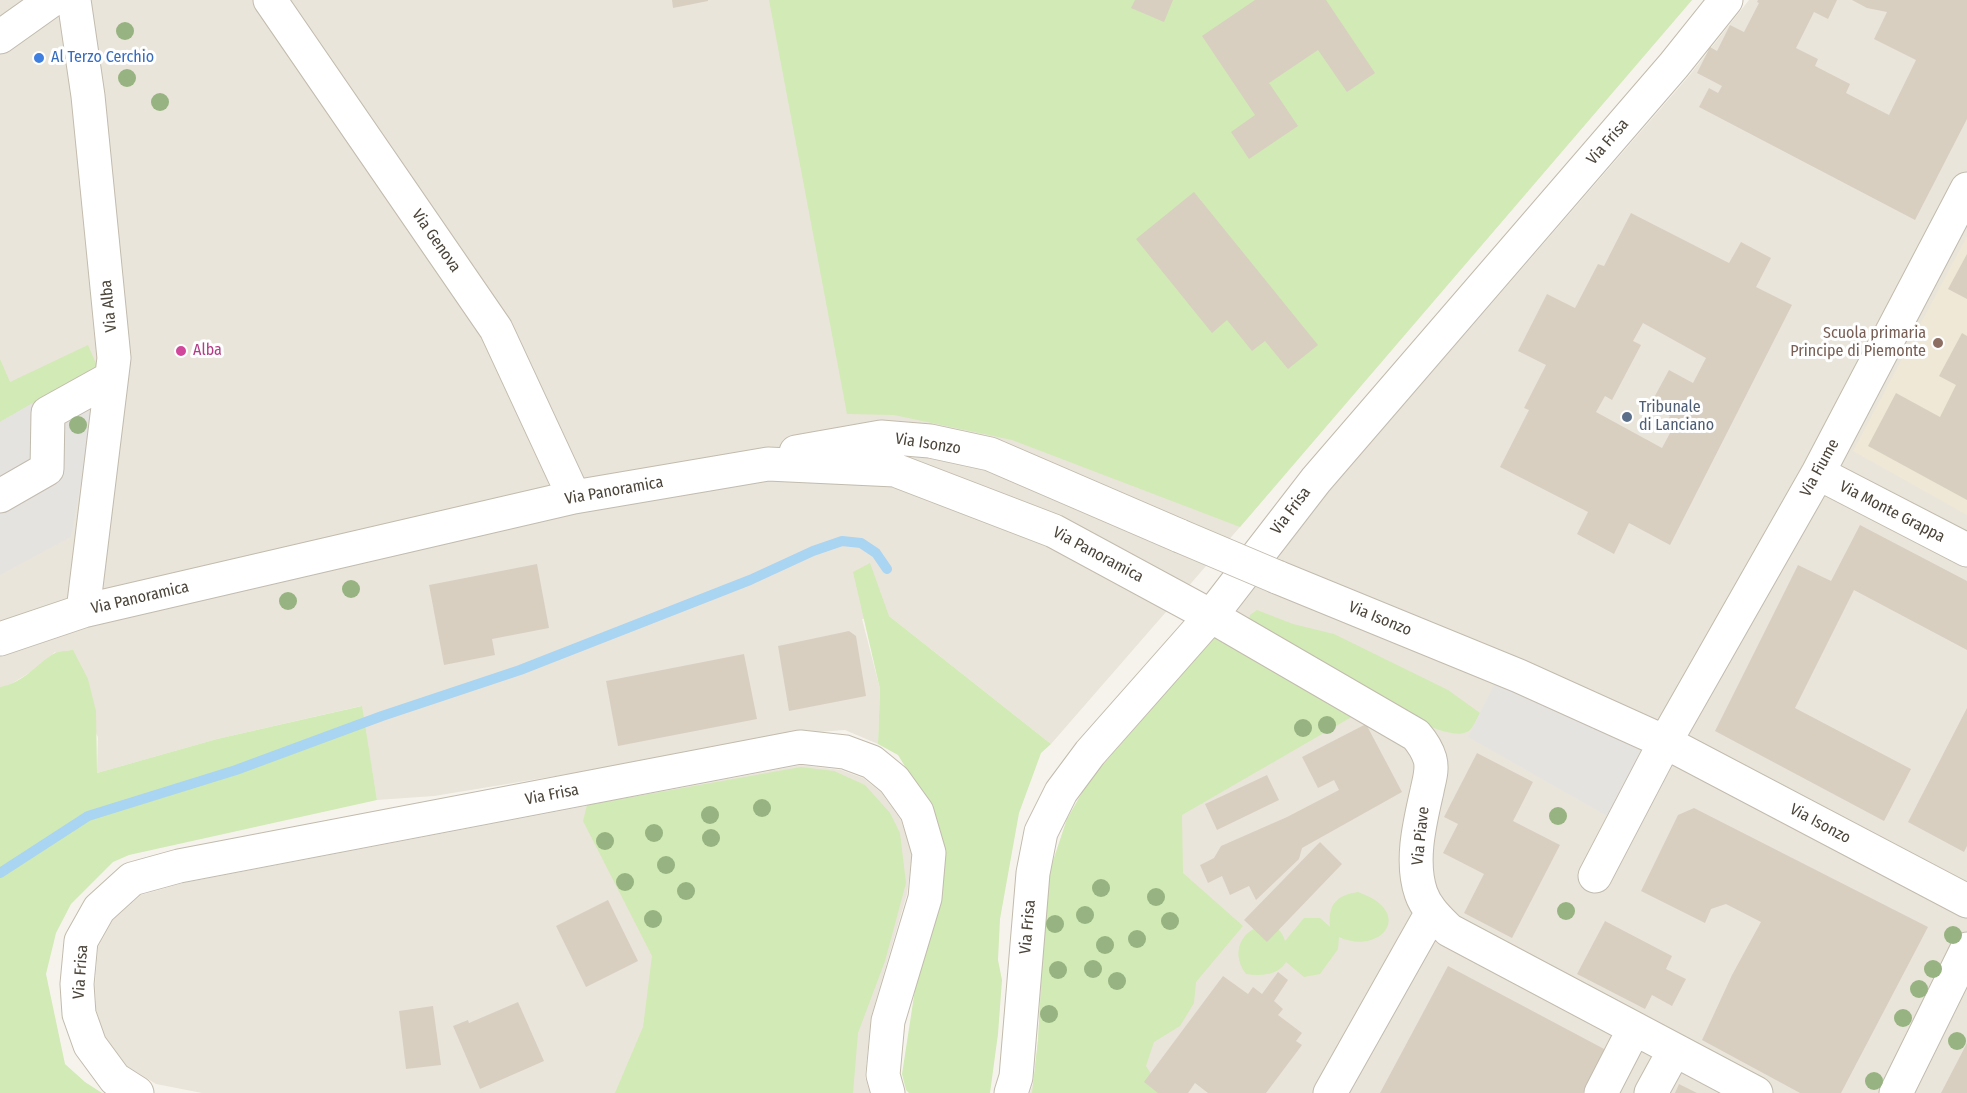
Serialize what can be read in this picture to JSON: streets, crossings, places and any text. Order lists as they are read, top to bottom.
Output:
{
  "streets": {
    "street": [
      "Via Frisa",
      "Via Genova",
      "Via Alba",
      "Via Isonzo",
      "Via Fiume",
      "Via Panoramica",
      "Via Monte Grappa",
      "Via Piave"
    ]
  },
  "crossings": [
    ["Via Frisa", "Via Panoramica"],
    ["Via Frisa", "Via Piave"],
    ["Via Genova", "Via Panoramica"],
    ["Via Alba", "Via Panoramica"],
    ["Via Isonzo", "Via Fiume"],
    ["Via Isonzo", "Via Panoramica"],
    ["Via Fiume", "Via Monte Grappa"],
    ["Via Panoramica", "Via Piave"]
  ],
  "places": [
    "Al Terzo Cerchio",
    "Scuola primaria Principe di Piemonte",
    "Alba",
    "Tribunale di Lanciano"
  ]
}
